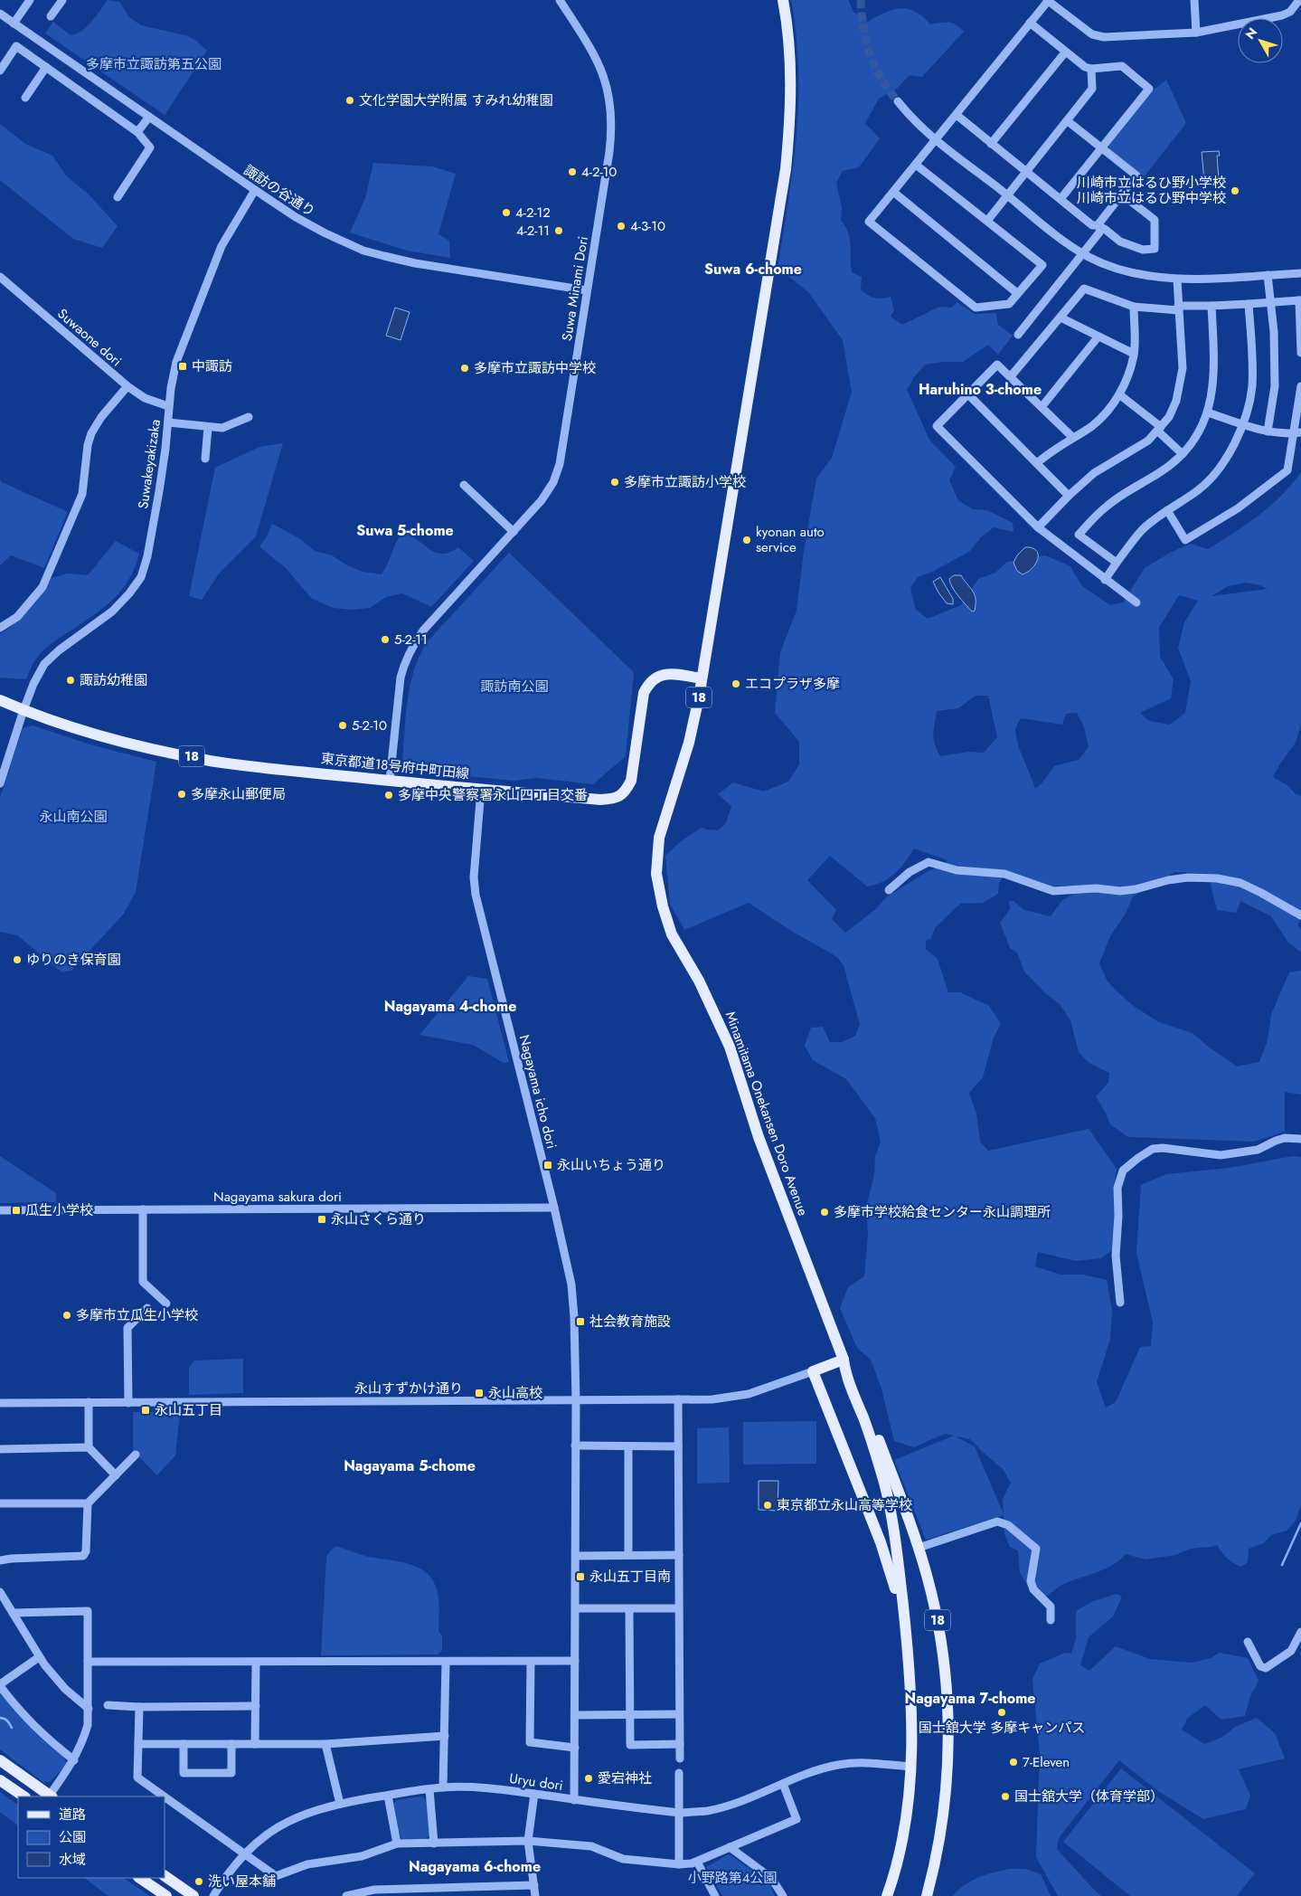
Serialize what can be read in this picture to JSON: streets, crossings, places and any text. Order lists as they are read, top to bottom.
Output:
{
  "streets": {
    "main road": ["18", "東京都道18号府中町田線", "Minamitama Onekansen Doro Avenue"],
    "street": [
      "諏訪の谷通り",
      "Suwa Minami Dori",
      "Suwaone dori",
      "Suwakeyakizaka",
      "Nagayama icho dori",
      "Nagayama sakura dori",
      "永山すずかけ通り",
      "Uryu dori"
    ]
  },
  "crossings": [
    ["諏訪の谷通り", "Suwa Minami Dori"],
    ["諏訪の谷通り", "Suwakeyakizaka"],
    ["Suwa Minami Dori", "東京都道18号府中町田線"],
    ["Suwaone dori", "Suwakeyakizaka"],
    ["Suwakeyakizaka", "東京都道18号府中町田線"],
    ["東京都道18号府中町田線", "Nagayama icho dori"],
    ["東京都道18号府中町田線", "Minamitama Onekansen Doro Avenue"],
    ["Nagayama icho dori", "Nagayama sakura dori"],
    ["Nagayama icho dori", "永山すずかけ通り"],
    ["Nagayama icho dori", "Uryu dori"],
    ["Minamitama Onekansen Doro Avenue", "Uryu dori"]
  ],
  "districts": [
    "Suwa 6-chome",
    "Haruhino 3-chome",
    "Suwa 5-chome",
    "Nagayama 4-chome",
    "Nagayama 5-chome",
    "Nagayama 7-chome",
    "Nagayama 6-chome"
  ],
  "parks": [
    "多摩市立諏訪第五公園",
    "諏訪南公園",
    "永山南公園",
    "小野路第4公園"
  ],
  "places": {
    "other": [
      "文化学園大学附属 すみれ幼稚園",
      "4-2-10",
      "川崎市立はるひ野小学校 川崎市立はるひ野中学校",
      "4-2-12",
      "4-3-10",
      "4-2-11",
      "多摩市立諏訪中学校",
      "多摩市立諏訪小学校",
      "kyonan auto service",
      "5-2-11",
      "諏訪幼稚園",
      "エコプラザ多摩",
      "5-2-10",
      "多摩永山郵便局",
      "多摩中央警察署永山四丁目交番",
      "ゆりのき保育園",
      "多摩市学校給食センター永山調理所",
      "多摩市立瓜生小学校",
      "東京都立永山高等学校",
      "国士舘大学 多摩キャンパス",
      "7-Eleven",
      "愛宕神社",
      "国士舘大学（体育学部）",
      "洗い屋本舗"
    ],
    "transit": [
      "中諏訪",
      "永山いちょう通り",
      "瓜生小学校",
      "永山さくら通り",
      "社会教育施設",
      "永山高校",
      "永山五丁目",
      "永山五丁目南"
    ]
  },
  "legend": ["道路", "公園", "水域"],
  "north": "top left"
}
